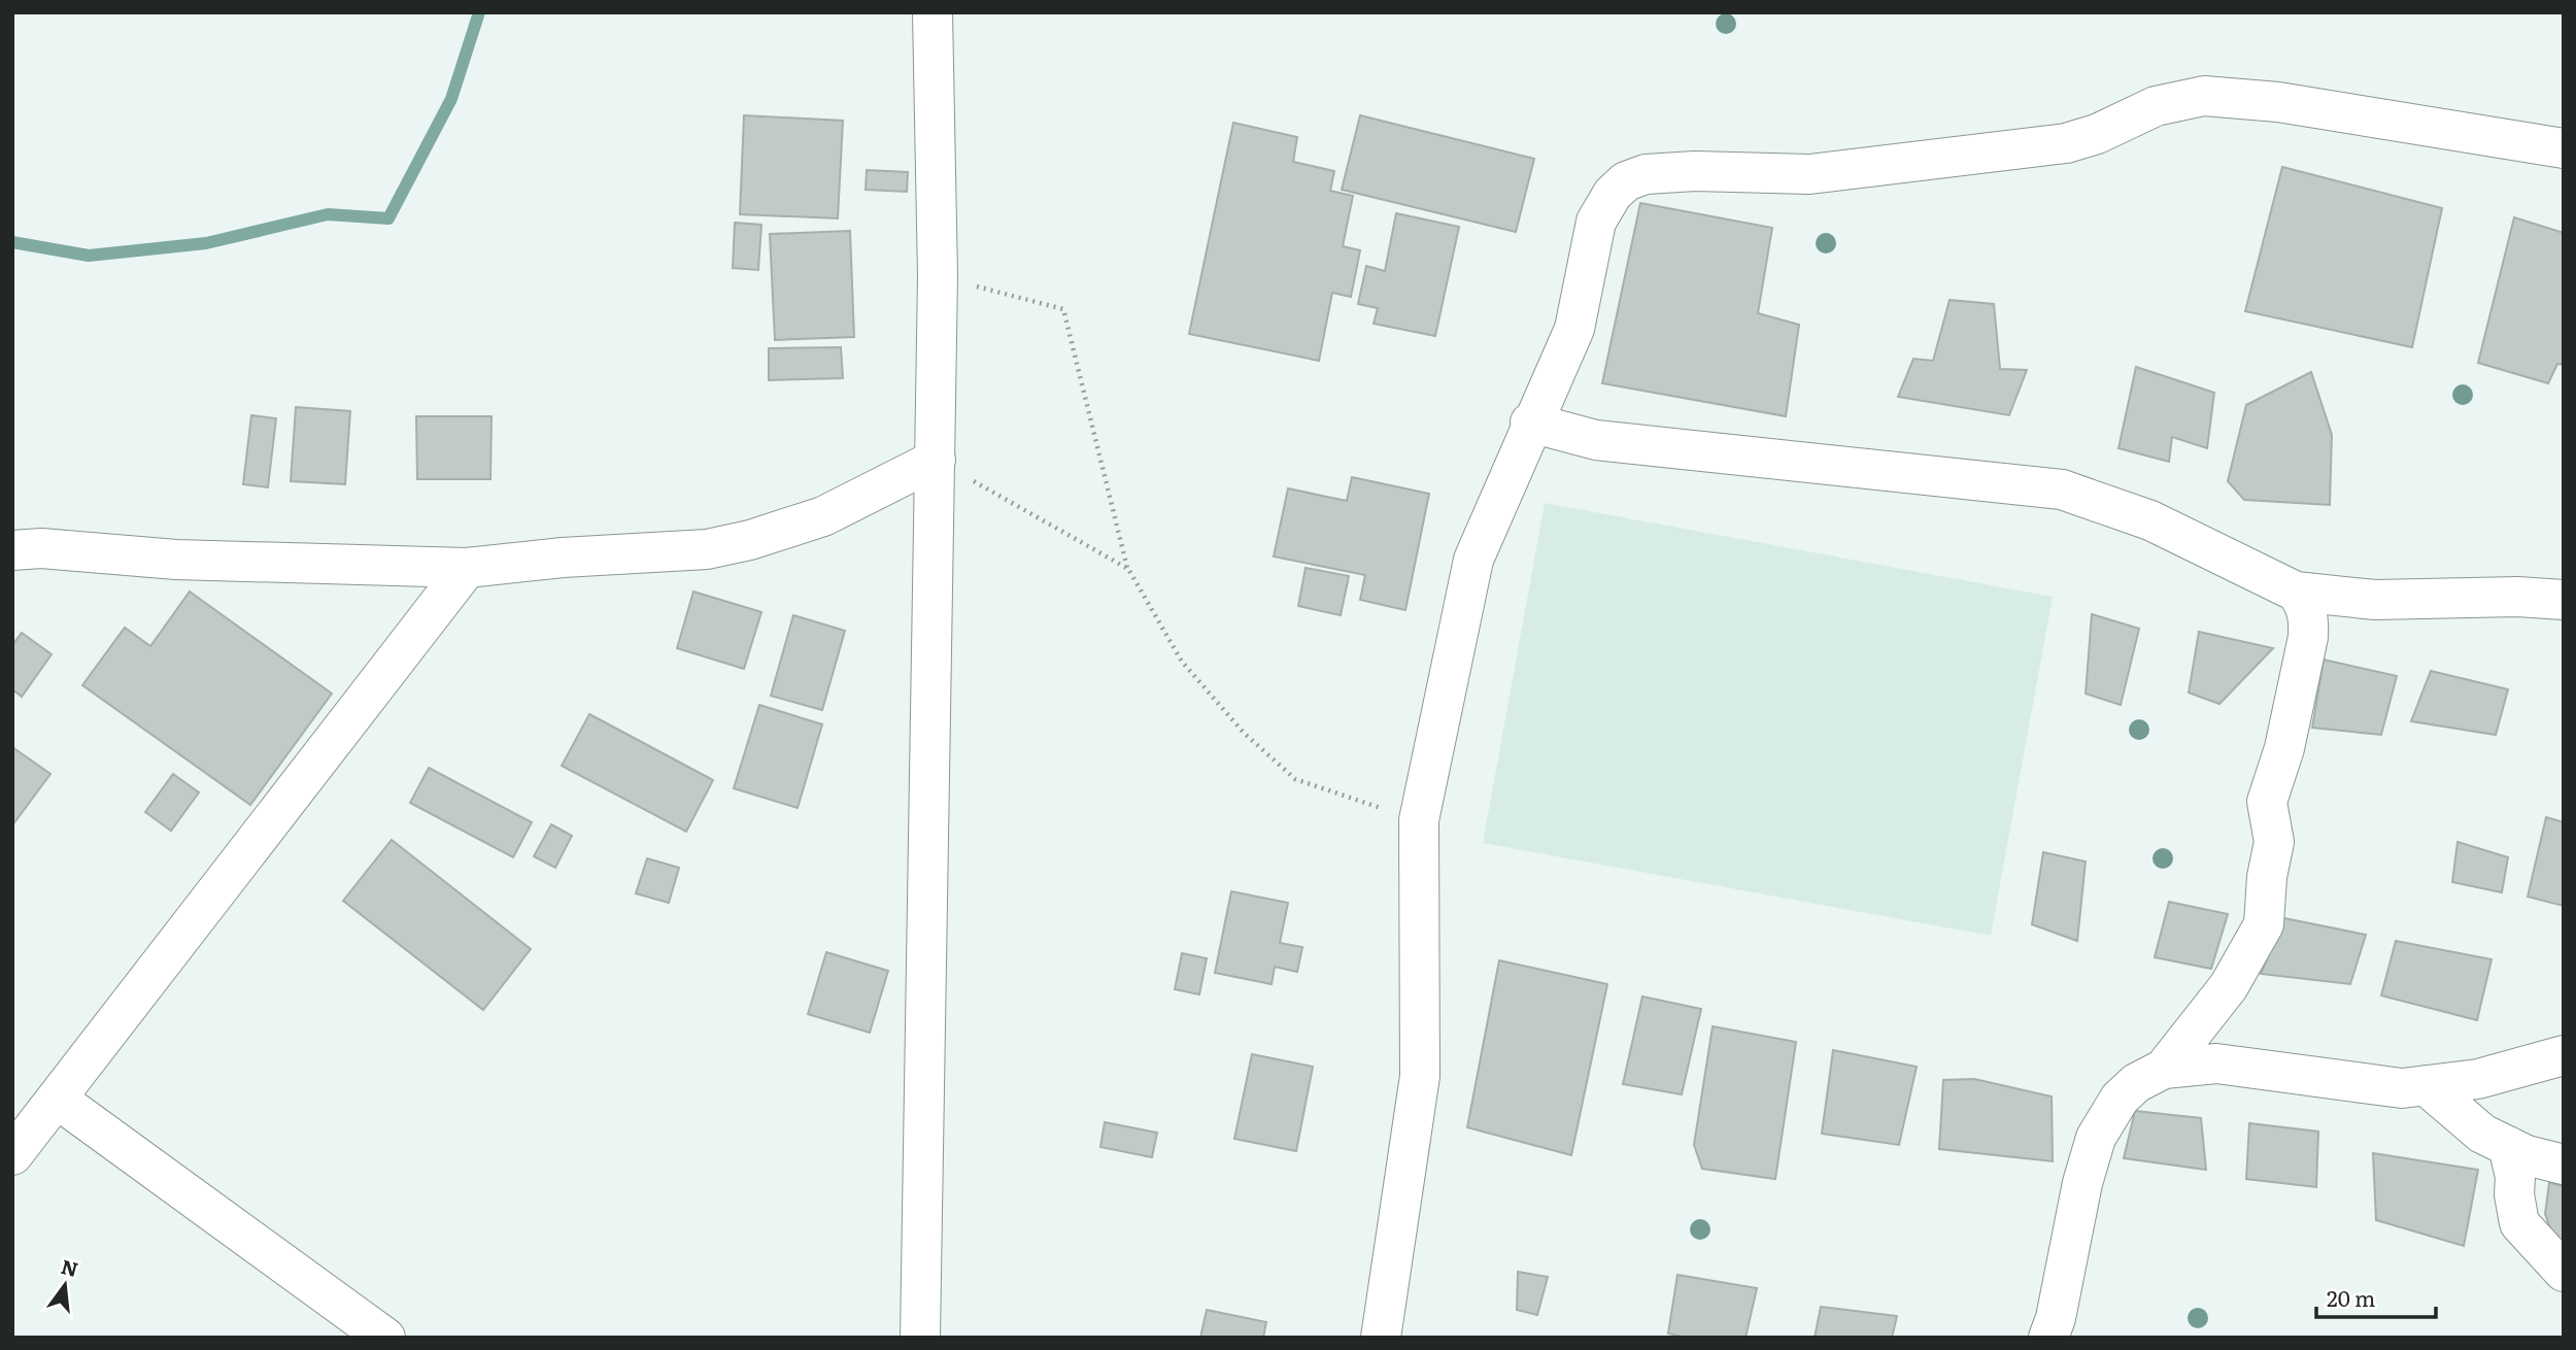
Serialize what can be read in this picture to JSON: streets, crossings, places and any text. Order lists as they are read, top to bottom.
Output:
{
  "scale_bar": "20 m",
  "north": "top"
}
